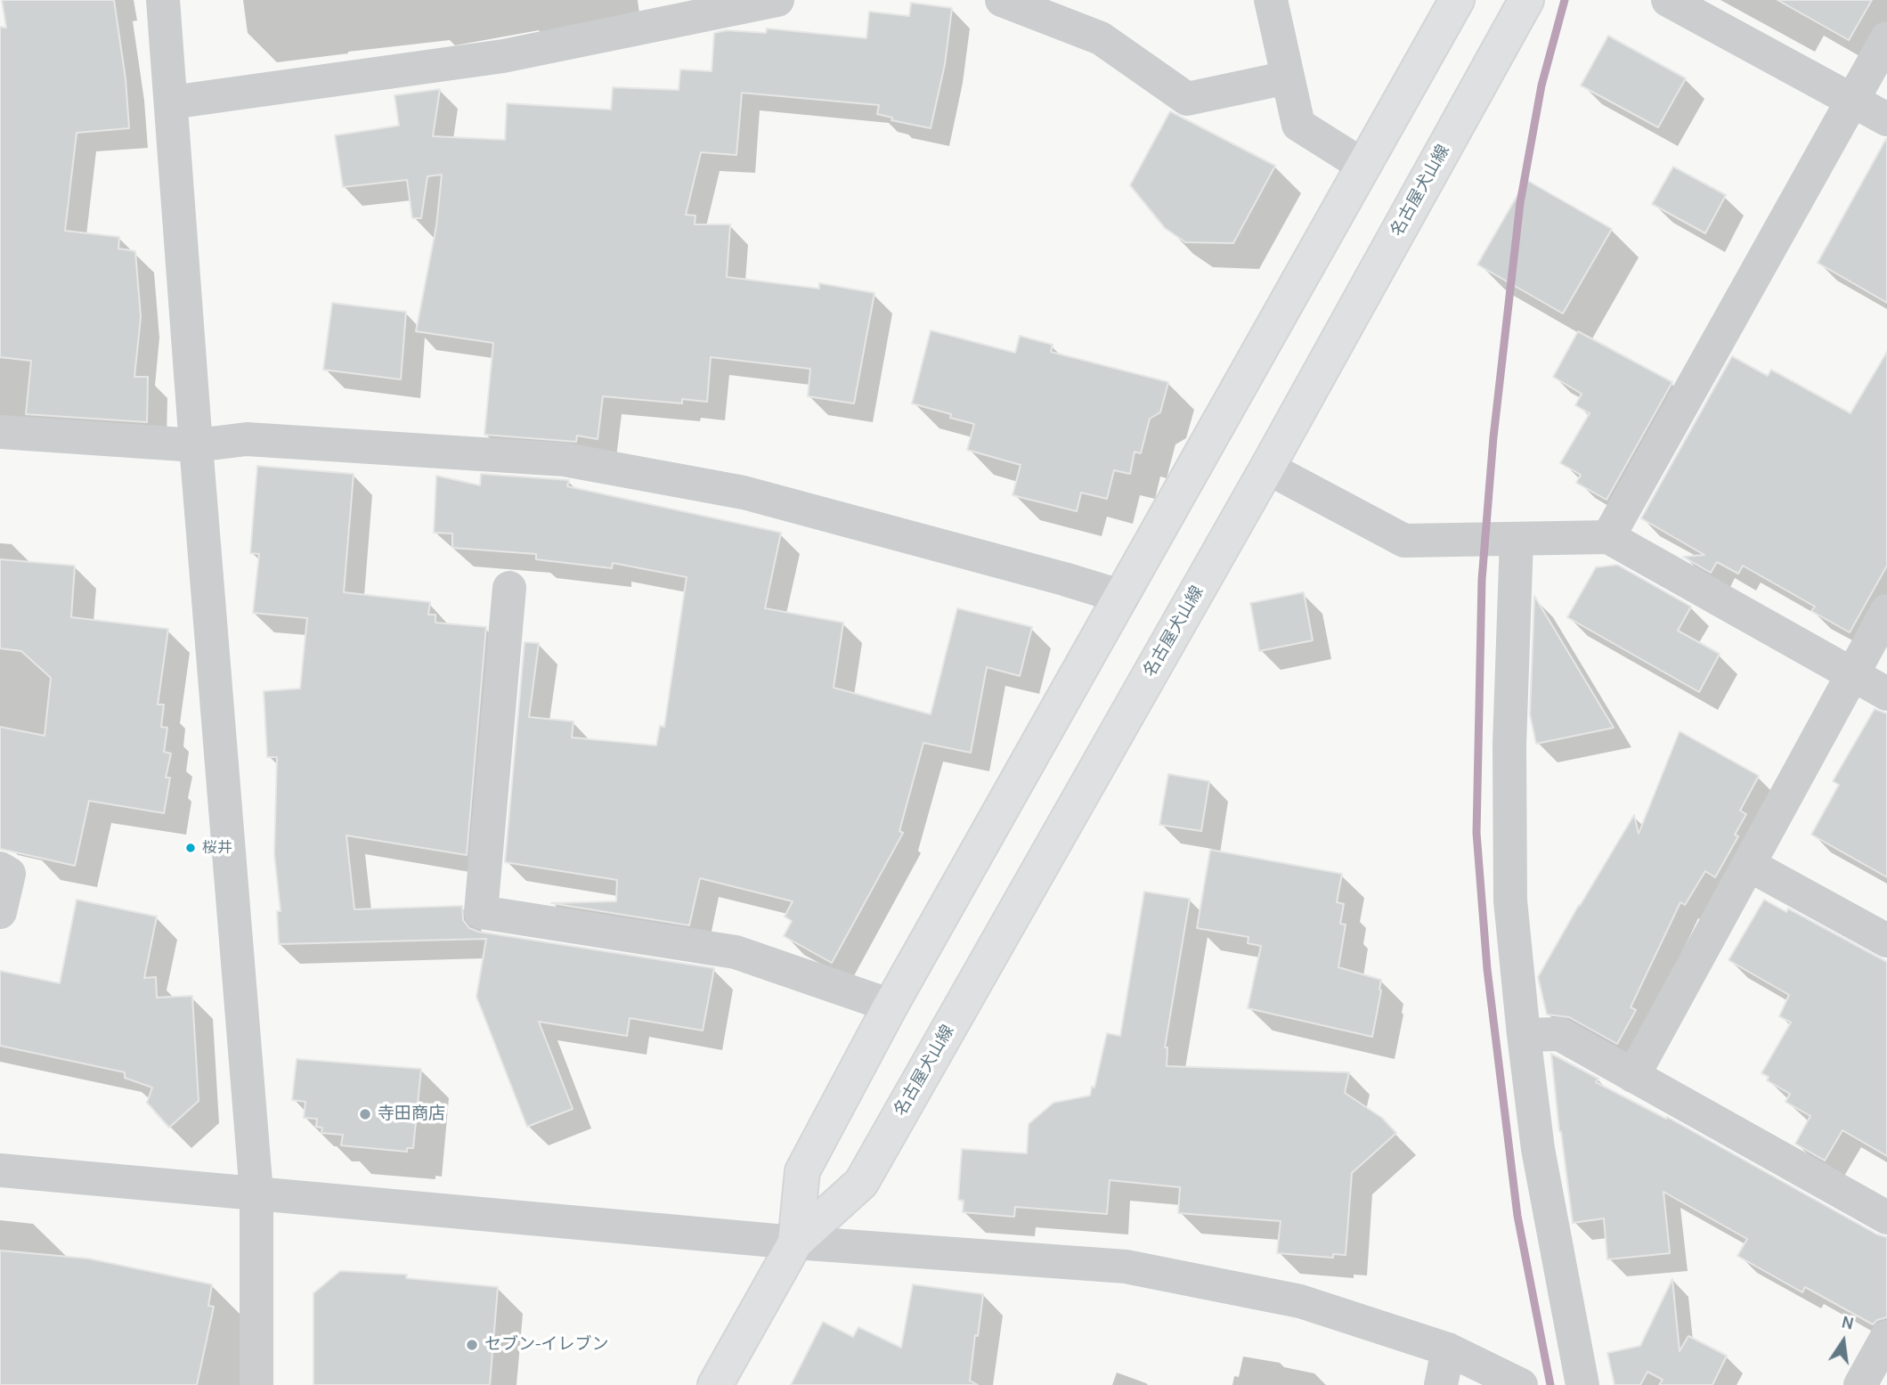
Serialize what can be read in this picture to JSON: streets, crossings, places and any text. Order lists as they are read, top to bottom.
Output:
{
  "streets": {
    "main road": ["名古屋犬山線"]
  },
  "places": ["桜井", "寺田商店", "セブン-イレブン"],
  "north": "top"
}
